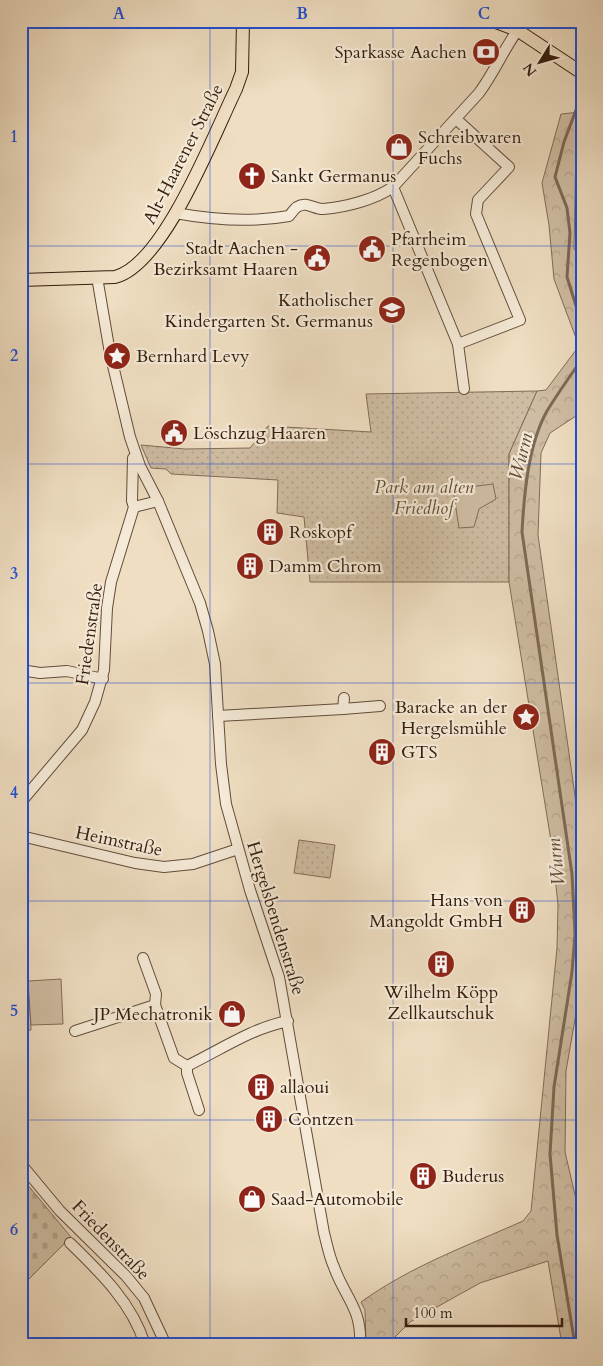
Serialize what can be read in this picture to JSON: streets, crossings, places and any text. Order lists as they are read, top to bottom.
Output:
{
  "streets": {
    "main road": ["Alt-Haarener Straße"],
    "street": ["Friedenstraße", "Heimstraße", "Hergelsbendenstraße"]
  },
  "crossings": [
    ["Alt-Haarener Straße", "Friedenstraße"],
    ["Friedenstraße", "Hergelsbendenstraße"],
    ["Heimstraße", "Hergelsbendenstraße"]
  ],
  "water": ["Wurm"],
  "parks": ["Park am alten Friedhof"],
  "places": {
    "bank": ["Sparkasse Aachen"],
    "shop": ["Schreibwaren Fuchs", "JP Mechatronik", "Saad-Automobile"],
    "church": ["Sankt Germanus"],
    "public building": ["Pfarrheim Regenbogen", "Stadt Aachen - Bezirksamt Haaren", "Löschzug Haaren"],
    "school or university": ["Katholischer Kindergarten St. Germanus"],
    "place": ["Bernhard Levy", "Baracke an der Hergelsmühle"],
    "building": [
      "Roskopf",
      "Damm Chrom",
      "GTS",
      "Hans von Mangoldt GmbH",
      "Wilhelm Köpp Zellkautschuk",
      "allaoui",
      "Contzen",
      "Buderus"
    ]
  },
  "scale_bar": "100 m",
  "north": "bottom left",
  "grid": {
    "columns": ["A", "B", "C"],
    "rows": [
      "1",
      "2",
      "3",
      "4",
      "5",
      "6"
    ]
  }
}
